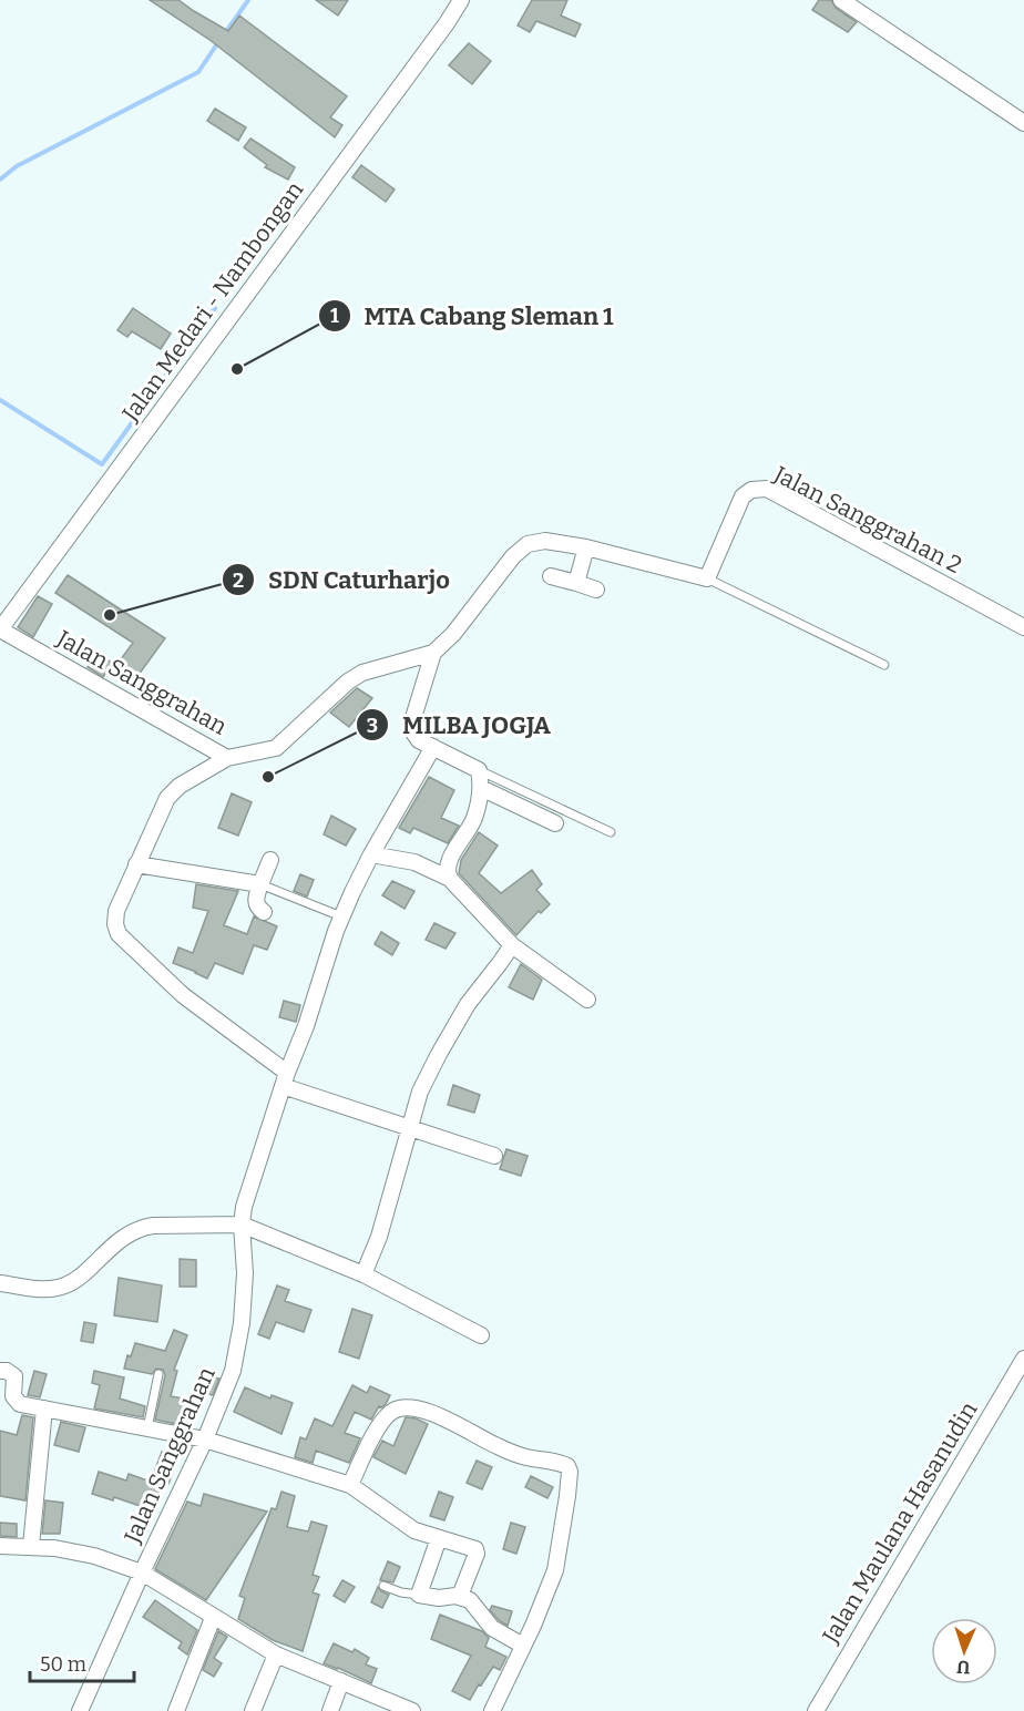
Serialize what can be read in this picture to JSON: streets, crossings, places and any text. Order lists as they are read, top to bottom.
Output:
{
  "streets": {
    "street": [
      "Jalan Medari - Nambongan",
      "Jalan Sanggrahan 2",
      "Jalan Sanggrahan",
      "Jalan Maulana Hasanudin"
    ]
  },
  "crossings": [
    ["Jalan Medari - Nambongan", "Jalan Sanggrahan"]
  ],
  "places": ["MTA Cabang Sleman 1", "SDN Caturharjo", "MILBA JOGJA"],
  "scale_bar": "50 m",
  "north": "bottom"
}
